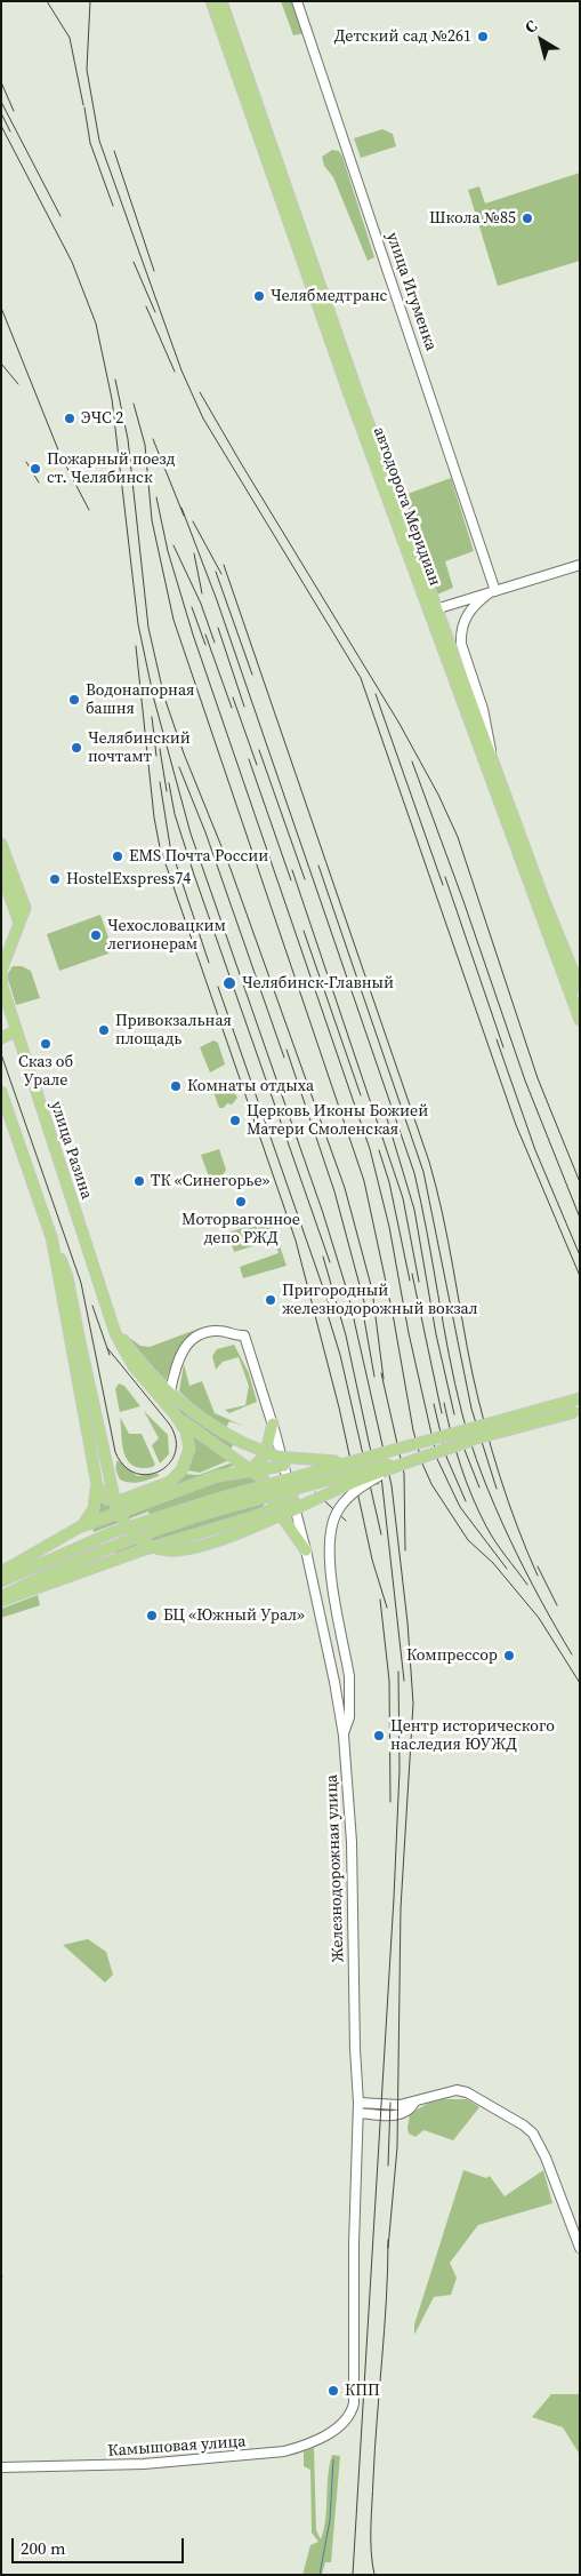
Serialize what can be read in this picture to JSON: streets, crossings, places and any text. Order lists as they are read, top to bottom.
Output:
{
  "streets": {
    "main road": [
      "улица Игуменка",
      "автодорога Меридиан",
      "улица Разина",
      "Железнодорожная улица",
      "Камышовая улица"
    ]
  },
  "crossings": [
    ["Железнодорожная улица", "Камышовая улица"]
  ],
  "places": [
    "Детский сад №261",
    "Школа №85",
    "Челябмедтранс",
    "ЭЧС 2",
    "Пожарный поезд ст. Челябинск",
    "Водонапорная башня",
    "Челябинский почтамт",
    "EMS Почта России",
    "HostelExspress74",
    "Чехословацким легионерам",
    "Челябинск-Главный",
    "Привокзальная площадь",
    "Сказ об Урале",
    "Комнаты отдыха",
    "Церковь Иконы Божией Матери Смоленская",
    "ТК «Синегорье»",
    "Моторвагонное депо РЖД",
    "Пригородный железнодорожный вокзал",
    "БЦ «Южный Урал»",
    "Компрессор",
    "Центр исторического наследия ЮУЖД",
    "КПП"
  ],
  "scale_bar": "200 m",
  "north": "top left"
}
